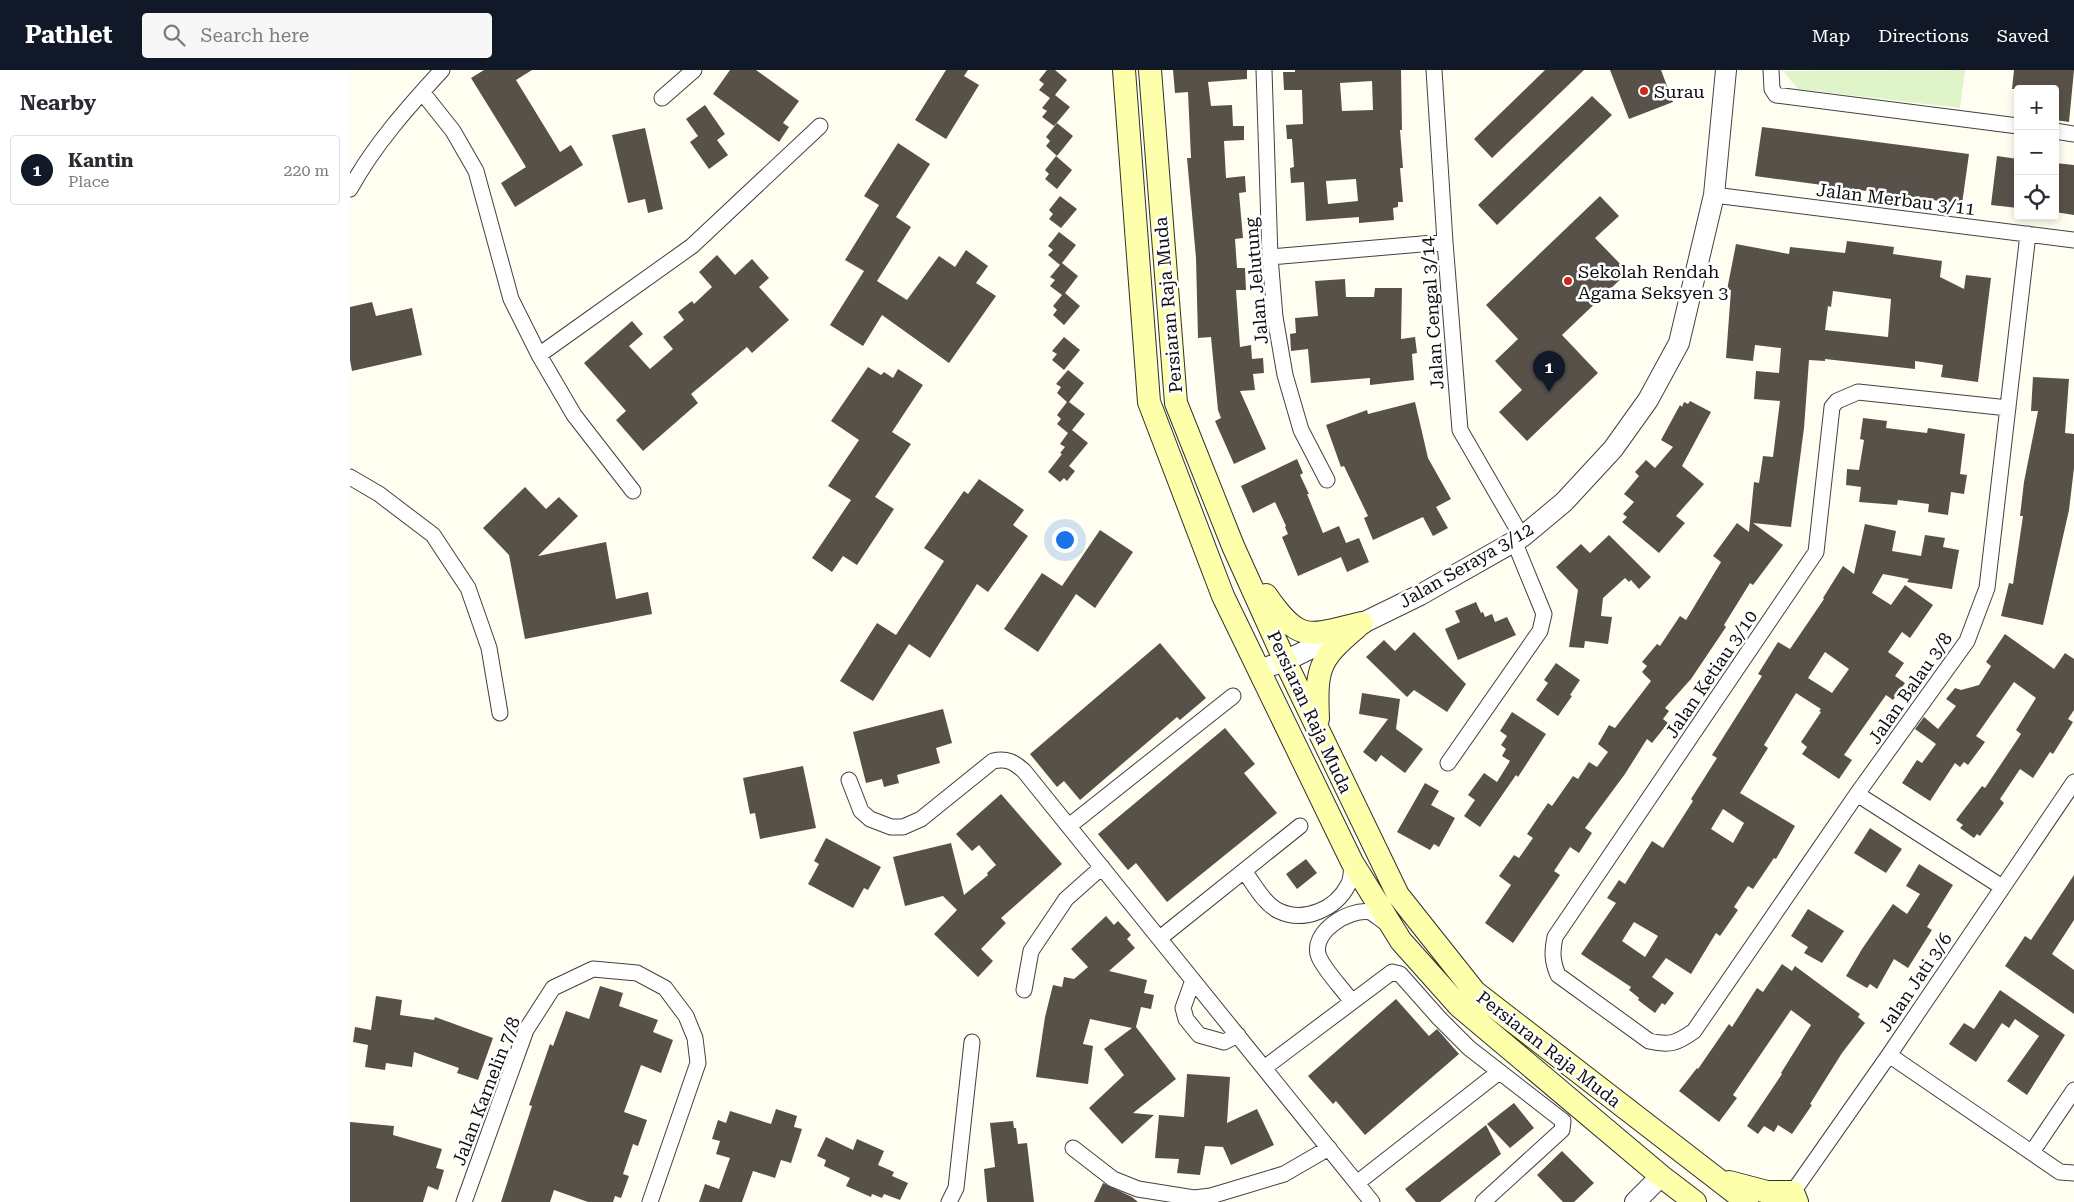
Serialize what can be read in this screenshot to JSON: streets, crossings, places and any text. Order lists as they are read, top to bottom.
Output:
{
  "streets": {
    "main road": ["Persiaran Raja Muda"],
    "street": [
      "Jalan Merbau 3/11",
      "Jalan Jelutung",
      "Jalan Cengal 3/14",
      "Jalan Seraya 3/12",
      "Jalan Ketiau 3/10",
      "Jalan Balau 3/8",
      "Jalan Jati 3/6",
      "Jalan Karnelin 7/8"
    ]
  },
  "crossings": [
    ["Jalan Merbau 3/11", "Jalan Seraya 3/12"],
    ["Jalan Merbau 3/11", "Jalan Balau 3/8"],
    ["Persiaran Raja Muda", "Jalan Seraya 3/12"],
    ["Jalan Cengal 3/14", "Jalan Seraya 3/12"],
    ["Jalan Ketiau 3/10", "Jalan Balau 3/8"]
  ],
  "places": ["Surau", "Sekolah Rendah Agama Seksyen 3"],
  "page": {
    "header": "Pathlet",
    "search": "Search here",
    "nav": ["Map", "Directions", "Saved"],
    "heading": "Nearby",
    "map_buttons": ["+", "−"],
    "list": [
      {
        "mark": "1",
        "name": "Kantin",
        "note": "Place",
        "value": "220 m"
      }
    ],
    "pins": "1"
  }
}
